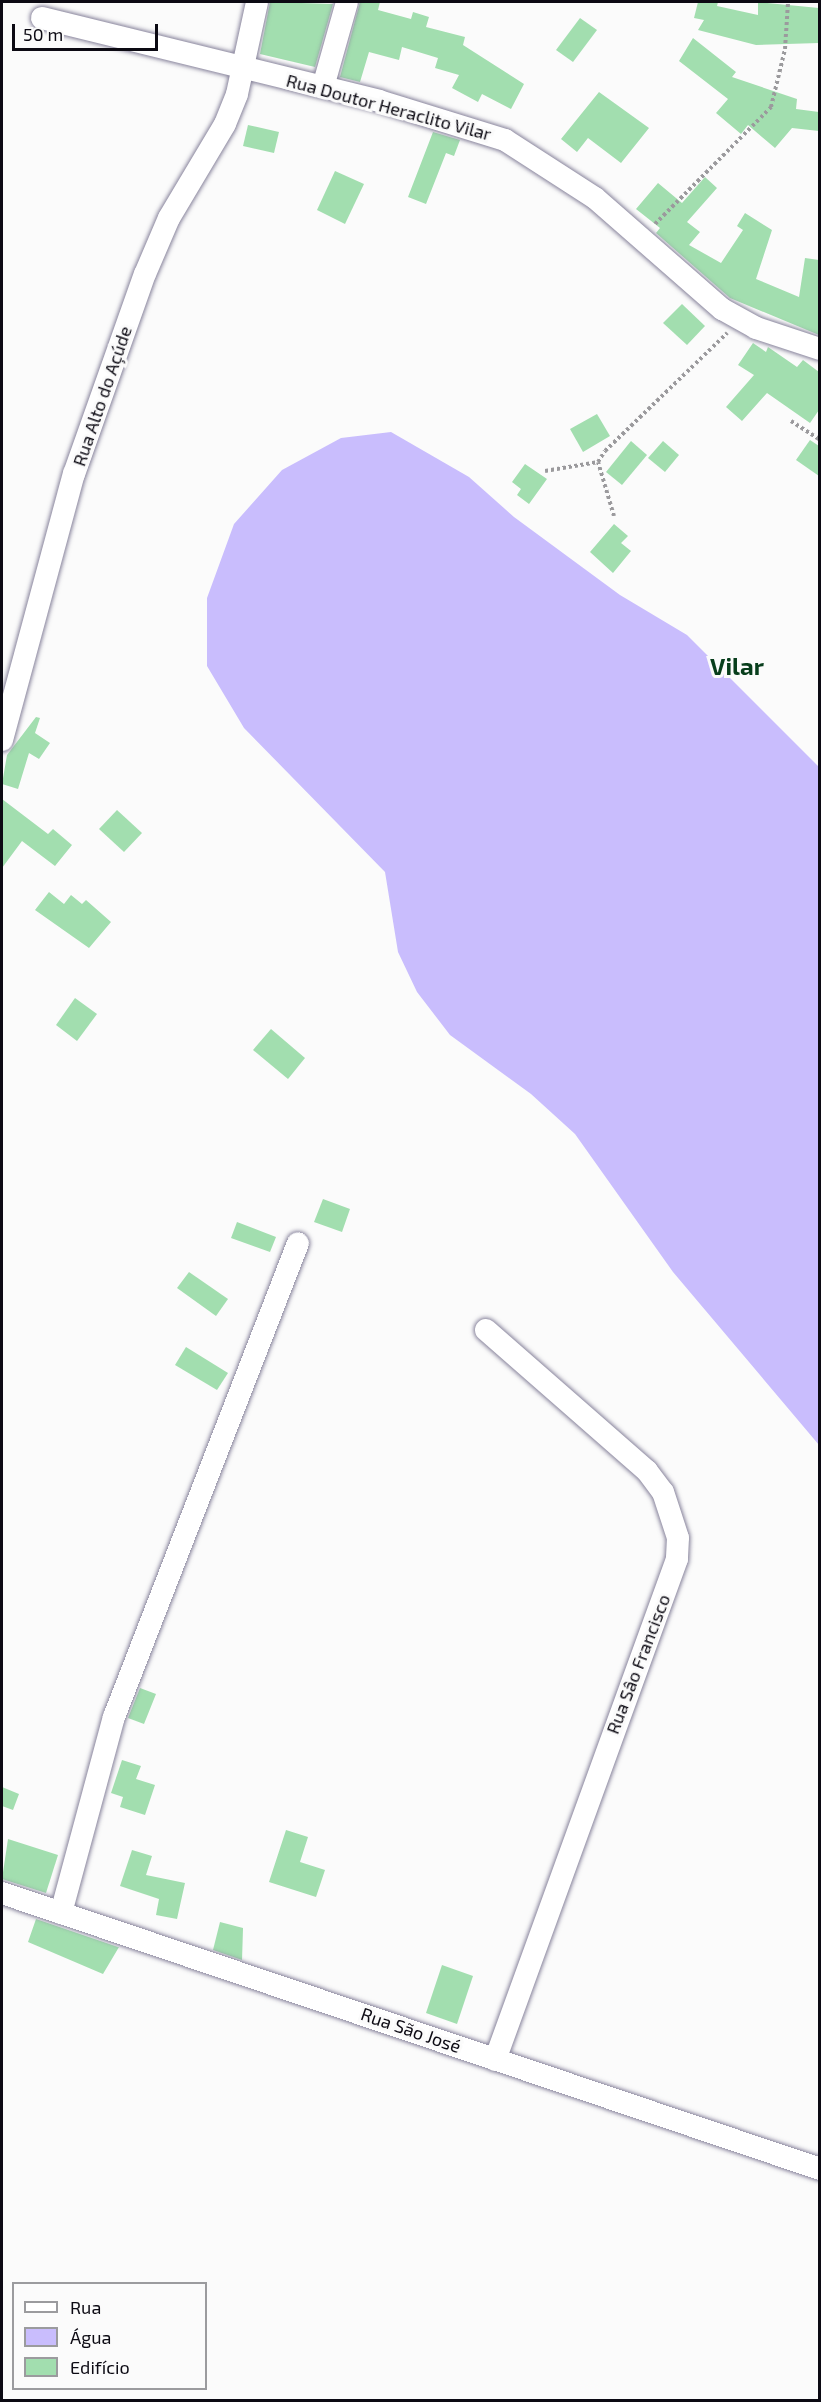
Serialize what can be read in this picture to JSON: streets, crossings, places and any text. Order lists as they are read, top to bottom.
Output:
{
  "streets": {
    "street": [
      "Rua Doutor Heraclito Vilar",
      "Rua Alto do Açúde",
      "Rua Sâo Francisco",
      "Rua São José"
    ]
  },
  "crossings": [
    ["Rua Doutor Heraclito Vilar", "Rua Alto do Açúde"],
    ["Rua Sâo Francisco", "Rua São José"]
  ],
  "districts": ["Vilar"],
  "legend": ["Rua", "Água", "Edifício"],
  "scale_bar": "50 m"
}
